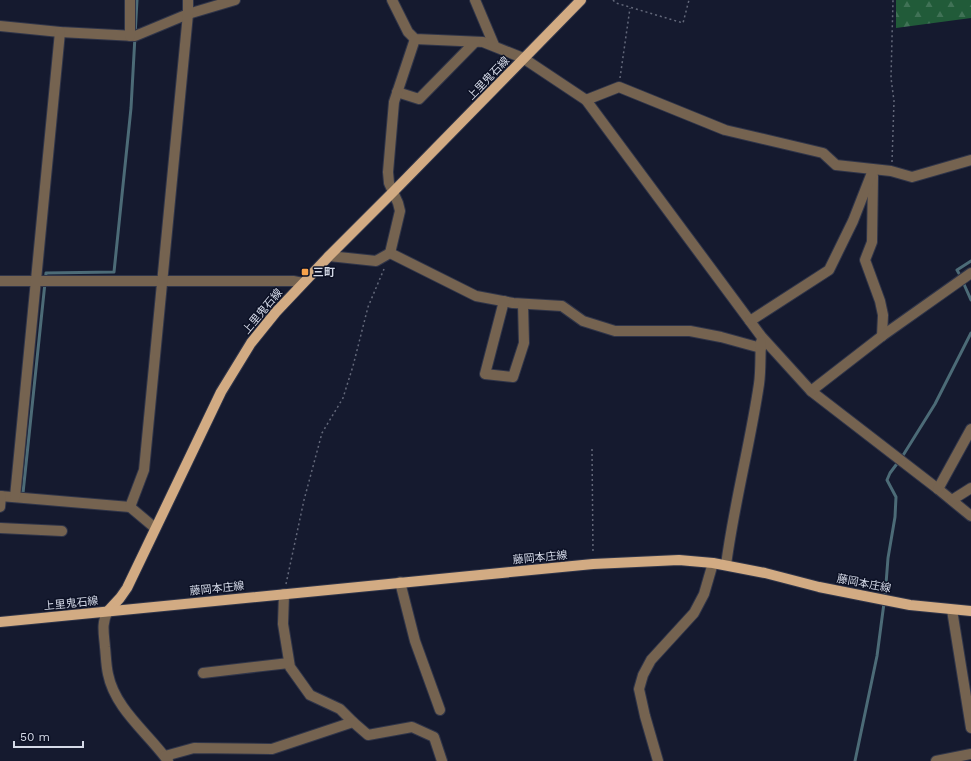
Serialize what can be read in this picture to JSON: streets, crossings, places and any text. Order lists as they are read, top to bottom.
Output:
{
  "streets": {
    "main road": ["上里鬼石線", "藤岡本庄線"]
  },
  "crossings": [
    ["上里鬼石線", "藤岡本庄線"]
  ],
  "places": {
    "transit": ["三町"]
  },
  "scale_bar": "50 m"
}
